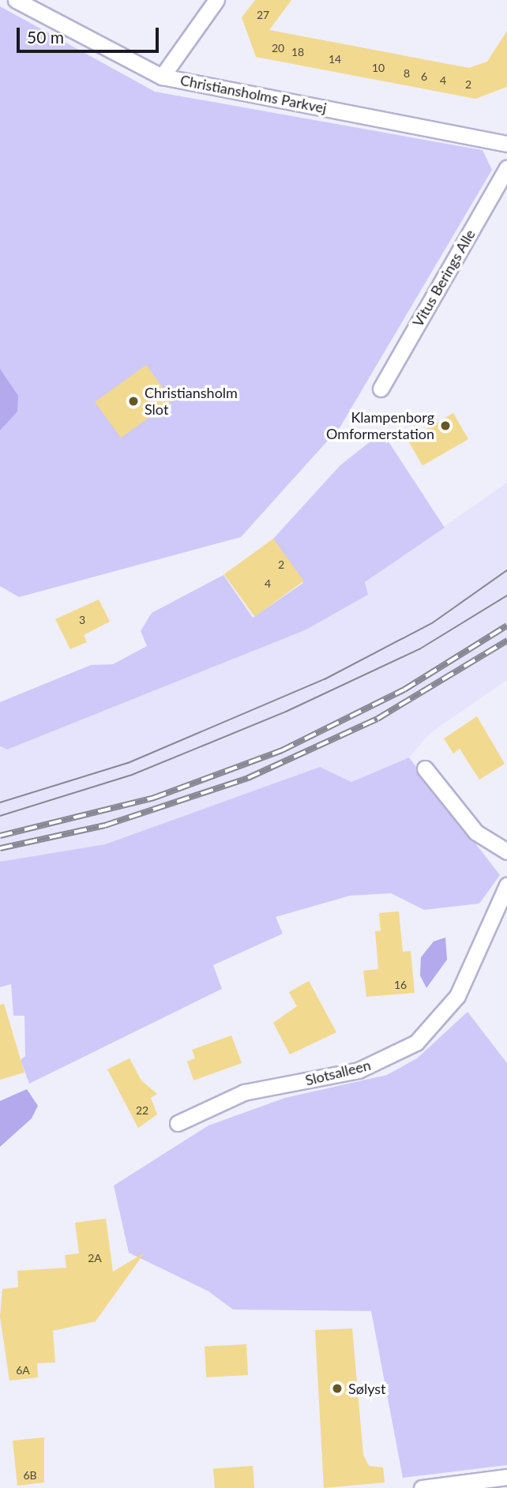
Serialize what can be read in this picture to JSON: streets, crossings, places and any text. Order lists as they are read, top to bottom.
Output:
{
  "streets": {
    "street": ["Christiansholms Parkvej", "Vitus Berings Alle", "Slotsalleen"]
  },
  "places": ["Christiansholm Slot", "Klampenborg Omformerstation", "Sølyst"],
  "house_numbers": [
    "27",
    "20",
    "18",
    "14",
    "10",
    "8",
    "6",
    "4",
    "2",
    "2",
    "4",
    "3",
    "16",
    "22",
    "2A",
    "6A",
    "6B"
  ],
  "scale_bar": "50 m"
}
